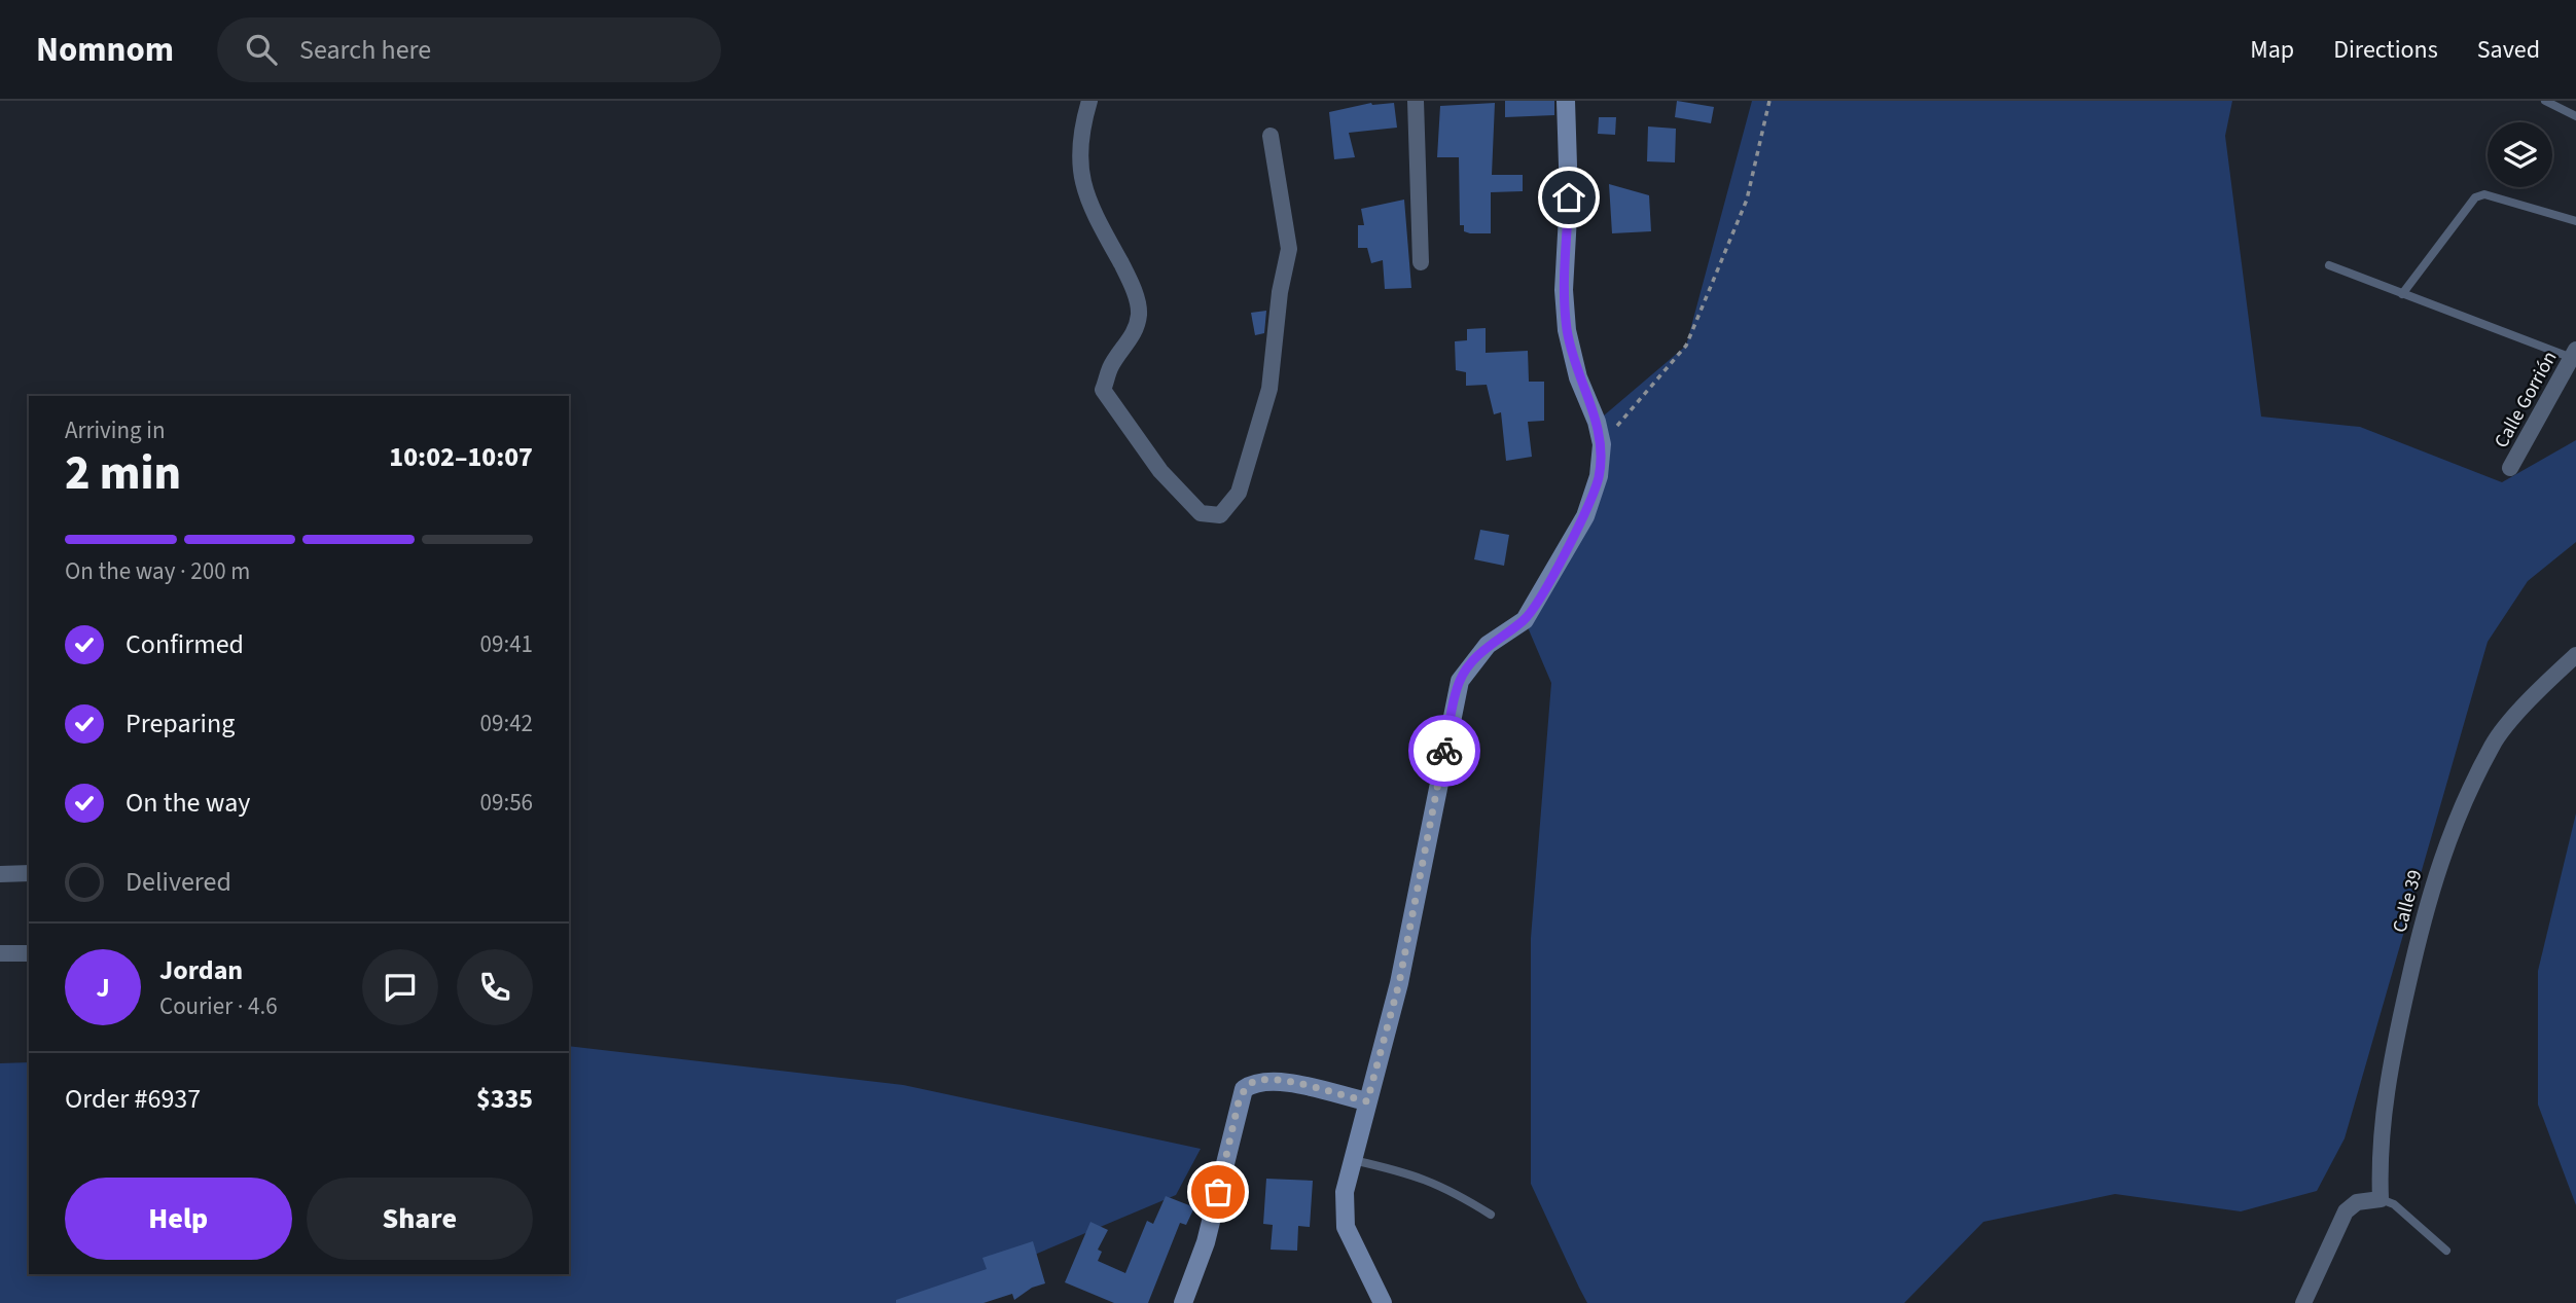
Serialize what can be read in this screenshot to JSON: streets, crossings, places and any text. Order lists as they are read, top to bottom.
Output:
{
  "streets": {
    "street": ["Calle Gorrión", "Calle 39"]
  },
  "page": {
    "header": "Nomnom",
    "search": "Search here",
    "nav": ["Map", "Directions", "Saved"],
    "heading": ["2 min", "Arriving in", "10:02–10:07"],
    "panel": [
      "Jordan",
      "Courier · 4.6",
      "Order #6937",
      "$335"
    ],
    "bar": "On the way · 200 m",
    "list": [
      ["Confirmed", "09:41"],
      ["Preparing", "09:42"],
      ["On the way", "09:56"],
      "Delivered"
    ],
    "round": "J",
    "buttons": ["Help", "Share"]
  }
}
